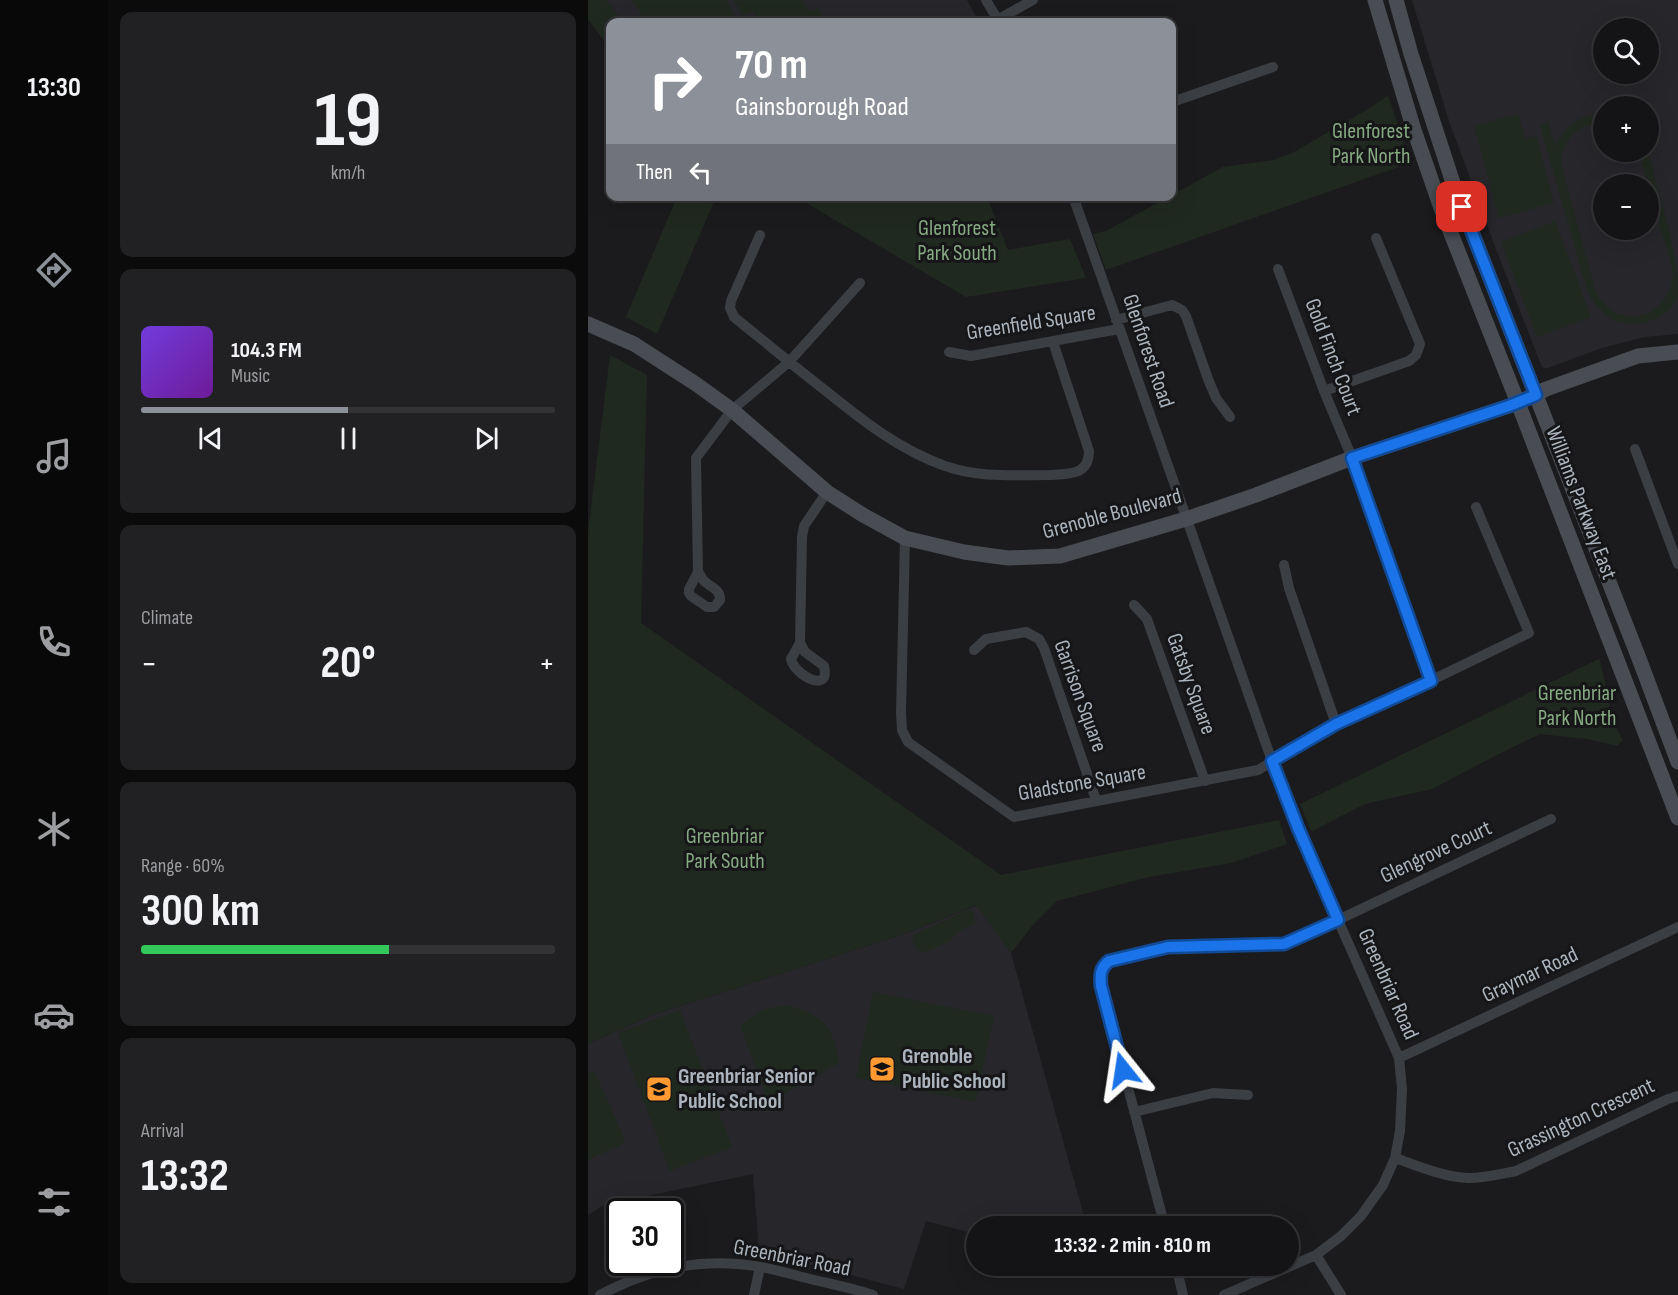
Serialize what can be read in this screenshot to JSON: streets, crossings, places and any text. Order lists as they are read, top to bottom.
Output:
{
  "streets": {
    "main road": ["Williams Parkway East", "Grenoble Boulevard"],
    "street": [
      "Greenfield Square",
      "Glenforest Road",
      "Gold Finch Court",
      "Gatsby Square",
      "Garrison Square",
      "Gladstone Square",
      "Glengrove Court",
      "Graymar Road",
      "Greenbriar Road",
      "Grassington Crescent"
    ]
  },
  "crossings": [
    ["Greenfield Square", "Glenforest Road"],
    ["Glenforest Road", "Grenoble Boulevard"],
    ["Glenforest Road", "Greenbriar Road"],
    ["Gold Finch Court", "Grenoble Boulevard"],
    ["Gold Finch Court", "Gladstone Square"],
    ["Williams Parkway East", "Grenoble Boulevard"],
    ["Grenoble Boulevard", "Gladstone Square"],
    ["Grenoble Boulevard", "Greenbriar Road"],
    ["Gatsby Square", "Gladstone Square"],
    ["Garrison Square", "Gladstone Square"],
    ["Gladstone Square", "Greenbriar Road"],
    ["Glengrove Court", "Greenbriar Road"],
    ["Graymar Road", "Greenbriar Road"],
    ["Greenbriar Road", "Grassington Crescent"]
  ],
  "parks": [
    "Glenforest Park North",
    "Glenforest Park South",
    "Greenbriar Park North",
    "Greenbriar Park South"
  ],
  "places": {
    "school or university": ["Grenoble Public School", "Greenbriar Senior Public School"]
  },
  "page": {
    "tabs": "13:30",
    "tile": [
      ["19", "km/h"],
      "Climate",
      ["Range · 60%", "300 km"],
      ["Arrival", "13:32"]
    ],
    "map_buttons": ["+", "−"],
    "turn": ["70 m", "Gainsborough Road"],
    "then": "Then",
    "song": ["104.3 FM", "Music"],
    "heat": ["−", "20°", "+"],
    "limit": "30",
    "trip": "13:32 · 2 min · 810 m"
  }
}
